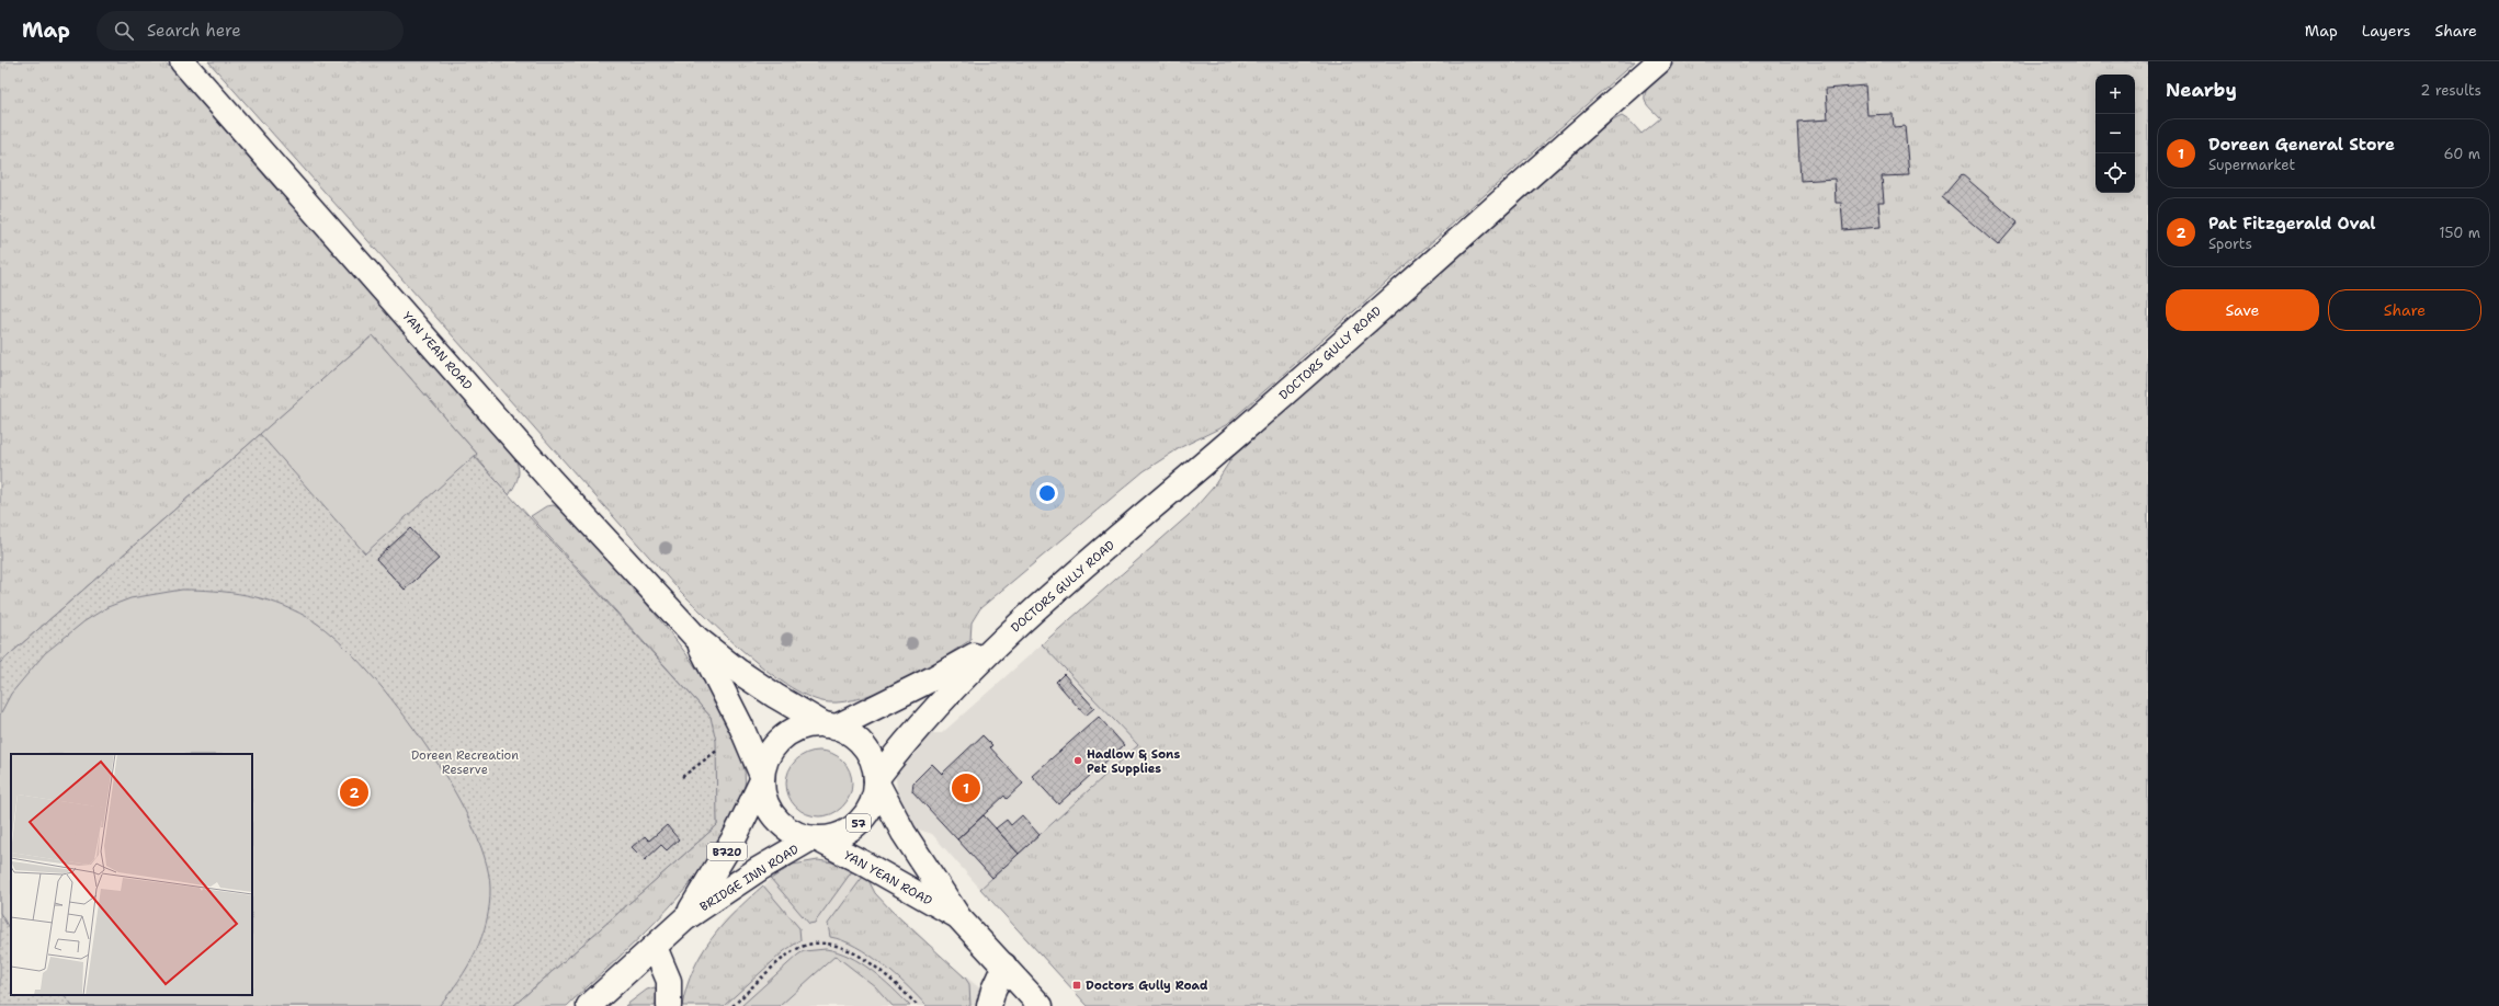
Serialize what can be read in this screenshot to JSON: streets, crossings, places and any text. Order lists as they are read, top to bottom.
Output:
{
  "streets": {
    "main road": [
      "YAN YEAN ROAD",
      "DOCTORS GULLY ROAD",
      "57",
      "B720",
      "BRIDGE INN ROAD"
    ]
  },
  "crossings": [
    ["YAN YEAN ROAD", "DOCTORS GULLY ROAD"],
    ["YAN YEAN ROAD", "57"],
    ["YAN YEAN ROAD", "BRIDGE INN ROAD"],
    ["DOCTORS GULLY ROAD", "57"],
    ["DOCTORS GULLY ROAD", "BRIDGE INN ROAD"],
    ["57", "BRIDGE INN ROAD"]
  ],
  "parks": ["Doreen Recreation Reserve"],
  "places": {
    "other": ["Hadlow & Sons Pet Supplies"],
    "transit": ["Doctors Gully Road"]
  },
  "page": {
    "header": "Map",
    "search": "Search here",
    "nav": ["Map", "Layers", "Share"],
    "heading": ["Nearby", "2 results"],
    "map_buttons": ["+", "−"],
    "list": [
      {
        "mark": "1",
        "name": "Doreen General Store",
        "note": "Supermarket",
        "value": "60 m"
      },
      {
        "mark": "2",
        "name": "Pat Fitzgerald Oval",
        "note": "Sports",
        "value": "150 m"
      }
    ],
    "buttons": ["Save", "Share"],
    "pins": ["1", "2"]
  }
}
